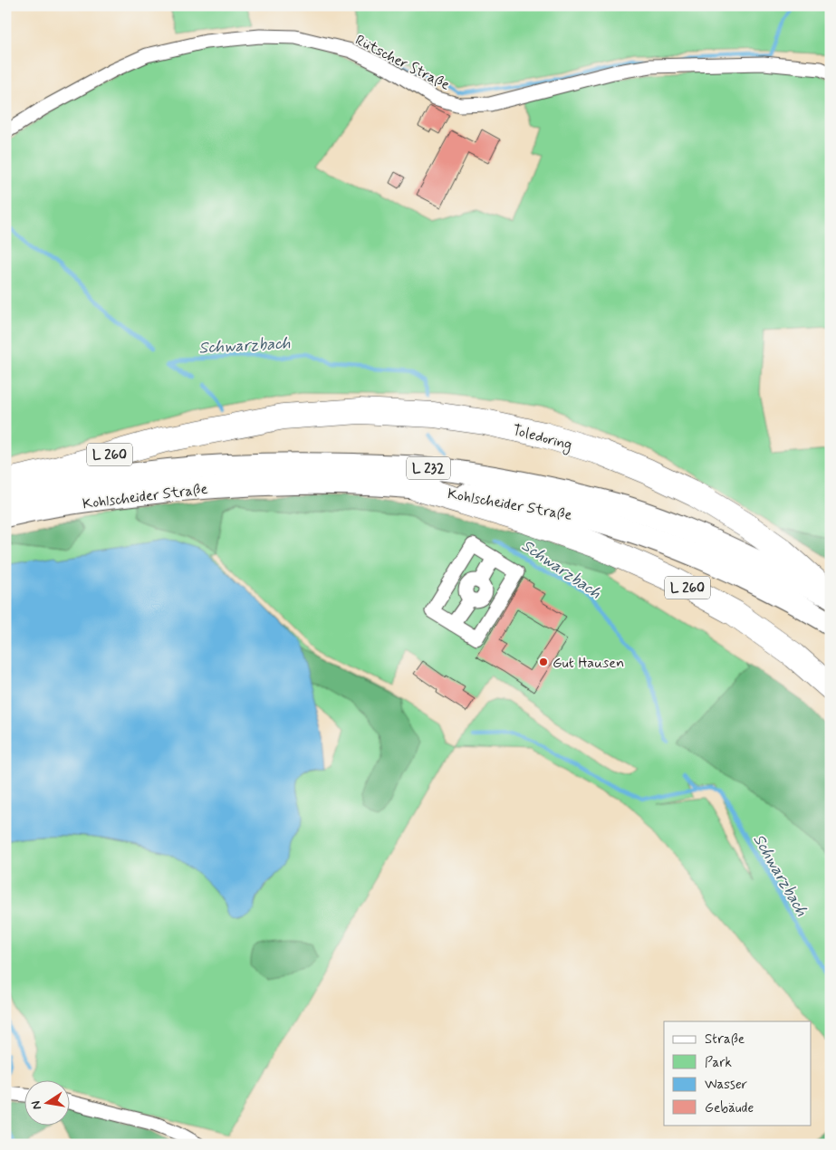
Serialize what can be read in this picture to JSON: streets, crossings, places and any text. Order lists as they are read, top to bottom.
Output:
{
  "streets": {
    "highway": ["Toledoring", "L 260"],
    "main road": ["L 232", "Kohlscheider Straße"],
    "street": ["Rütscher Straße"]
  },
  "crossings": [
    ["Toledoring", "Kohlscheider Straße"],
    ["L 260", "Kohlscheider Straße"]
  ],
  "water": ["Schwarzbach"],
  "places": ["Gut Hausen"],
  "legend": [
    "Straße",
    "Park",
    "Wasser",
    "Gebäude"
  ],
  "north": "left"
}
